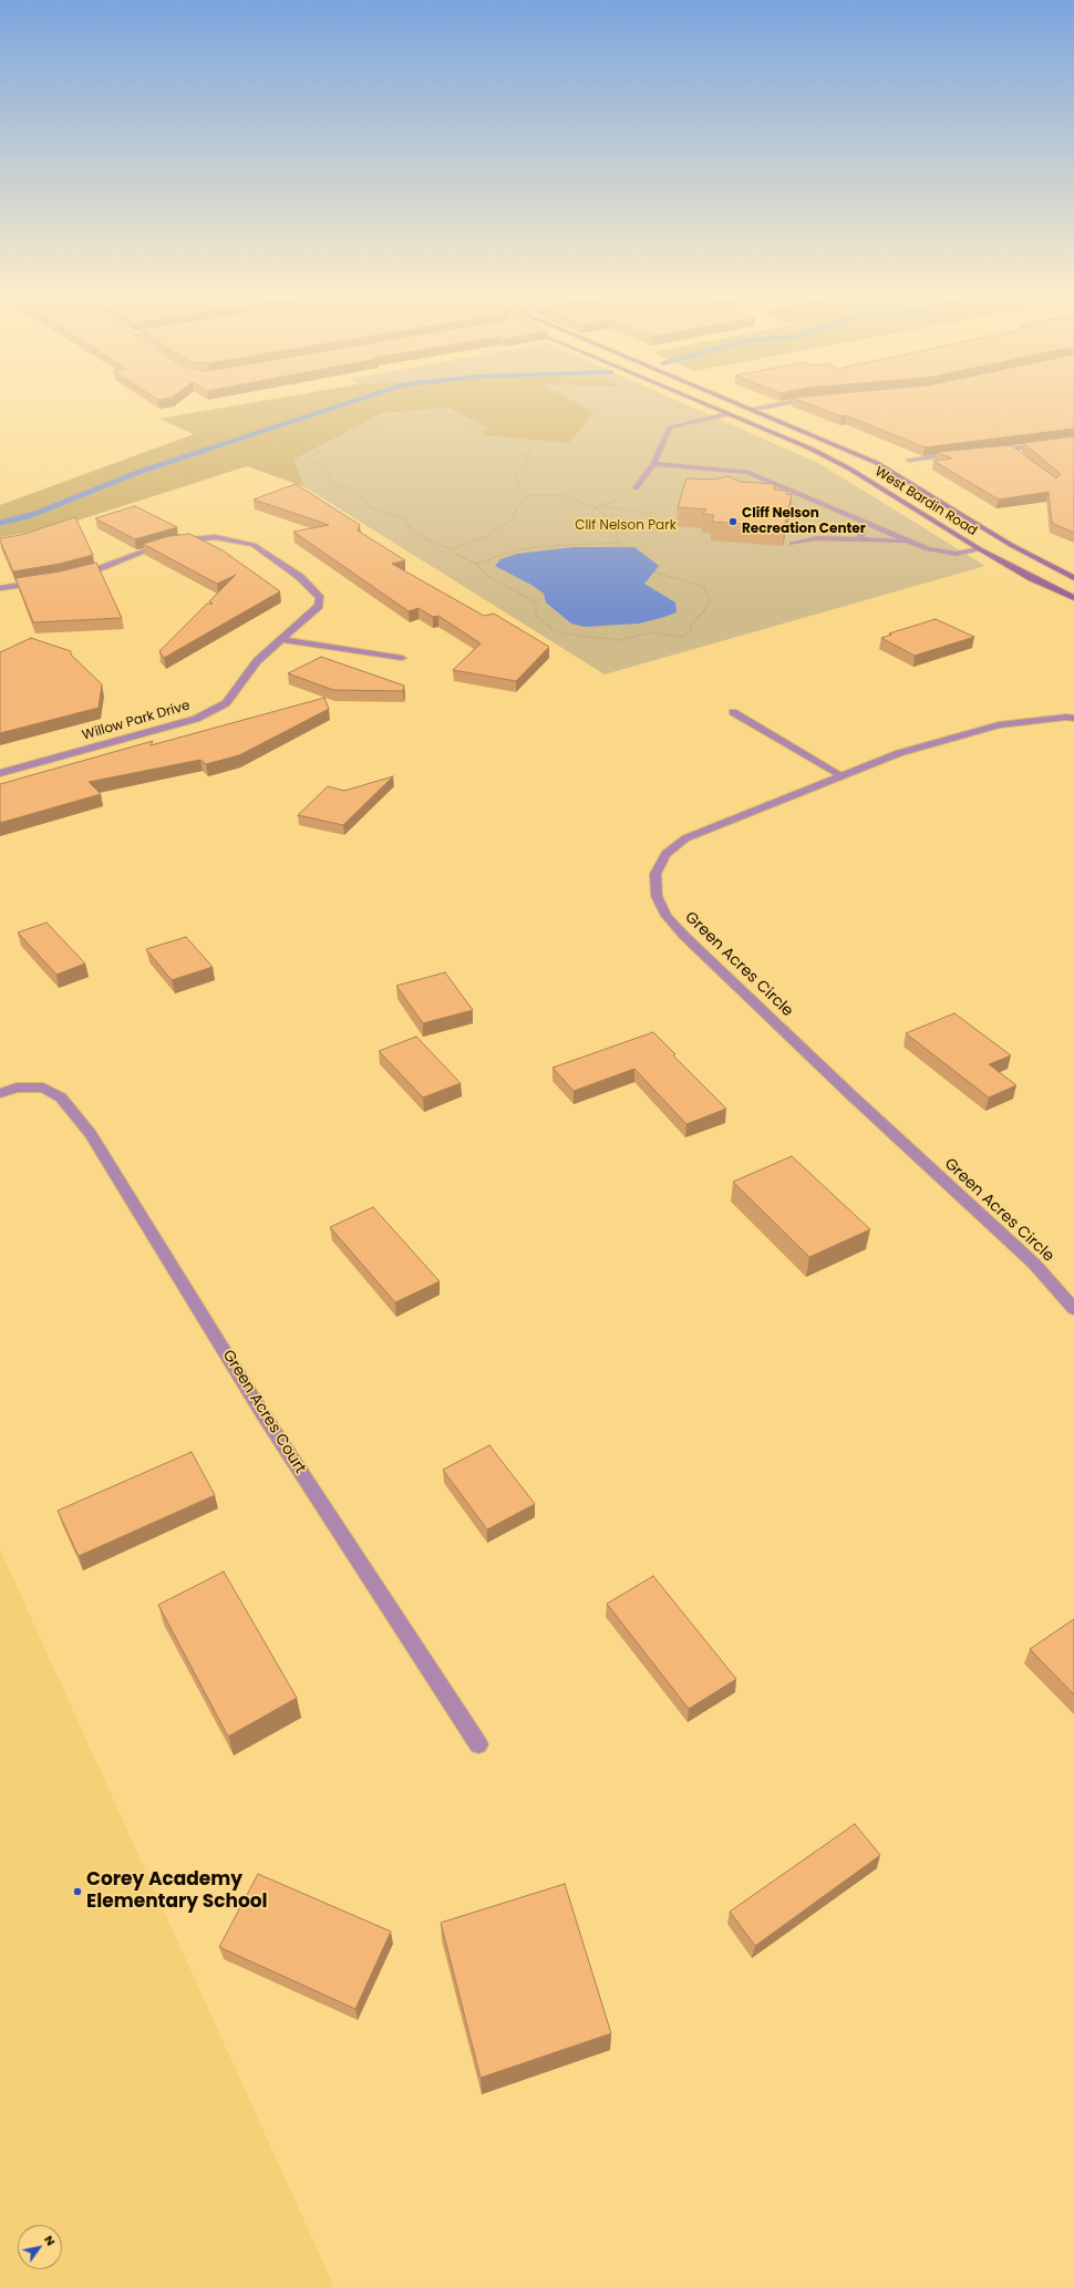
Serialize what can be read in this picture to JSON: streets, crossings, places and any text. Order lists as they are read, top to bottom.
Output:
{
  "streets": {
    "street": [
      "West Bardin Road",
      "Willow Park Drive",
      "Green Acres Circle",
      "Green Acres Court"
    ]
  },
  "parks": ["Clif Nelson Park"],
  "places": ["Cliff Nelson Recreation Center", "Corey Academy Elementary School"],
  "north": "top right"
}
